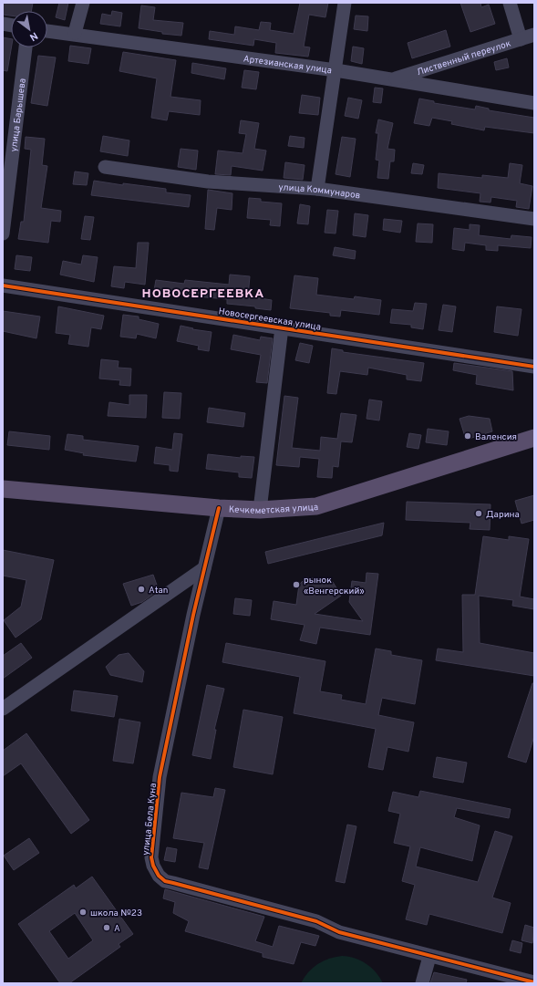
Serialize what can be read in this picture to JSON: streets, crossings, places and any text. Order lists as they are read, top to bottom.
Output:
{
  "streets": {
    "main road": ["Кечкеметская улица"],
    "street": [
      "Лиственный переулок",
      "Артезианская улица",
      "улица Барышева",
      "улица Коммунаров",
      "Новосергеевская улица",
      "улица Бела Куна"
    ]
  },
  "crossings": [
    ["Лиственный переулок", "Артезианская улица"],
    ["Кечкеметская улица", "улица Бела Куна"]
  ],
  "districts": ["НОВОСЕРГЕЕВКА"],
  "places": [
    "Валенсия",
    "Дарина",
    "рынок «Венгерский»",
    "Аtan",
    "школа №23",
    "А"
  ],
  "north": "bottom right"
}
